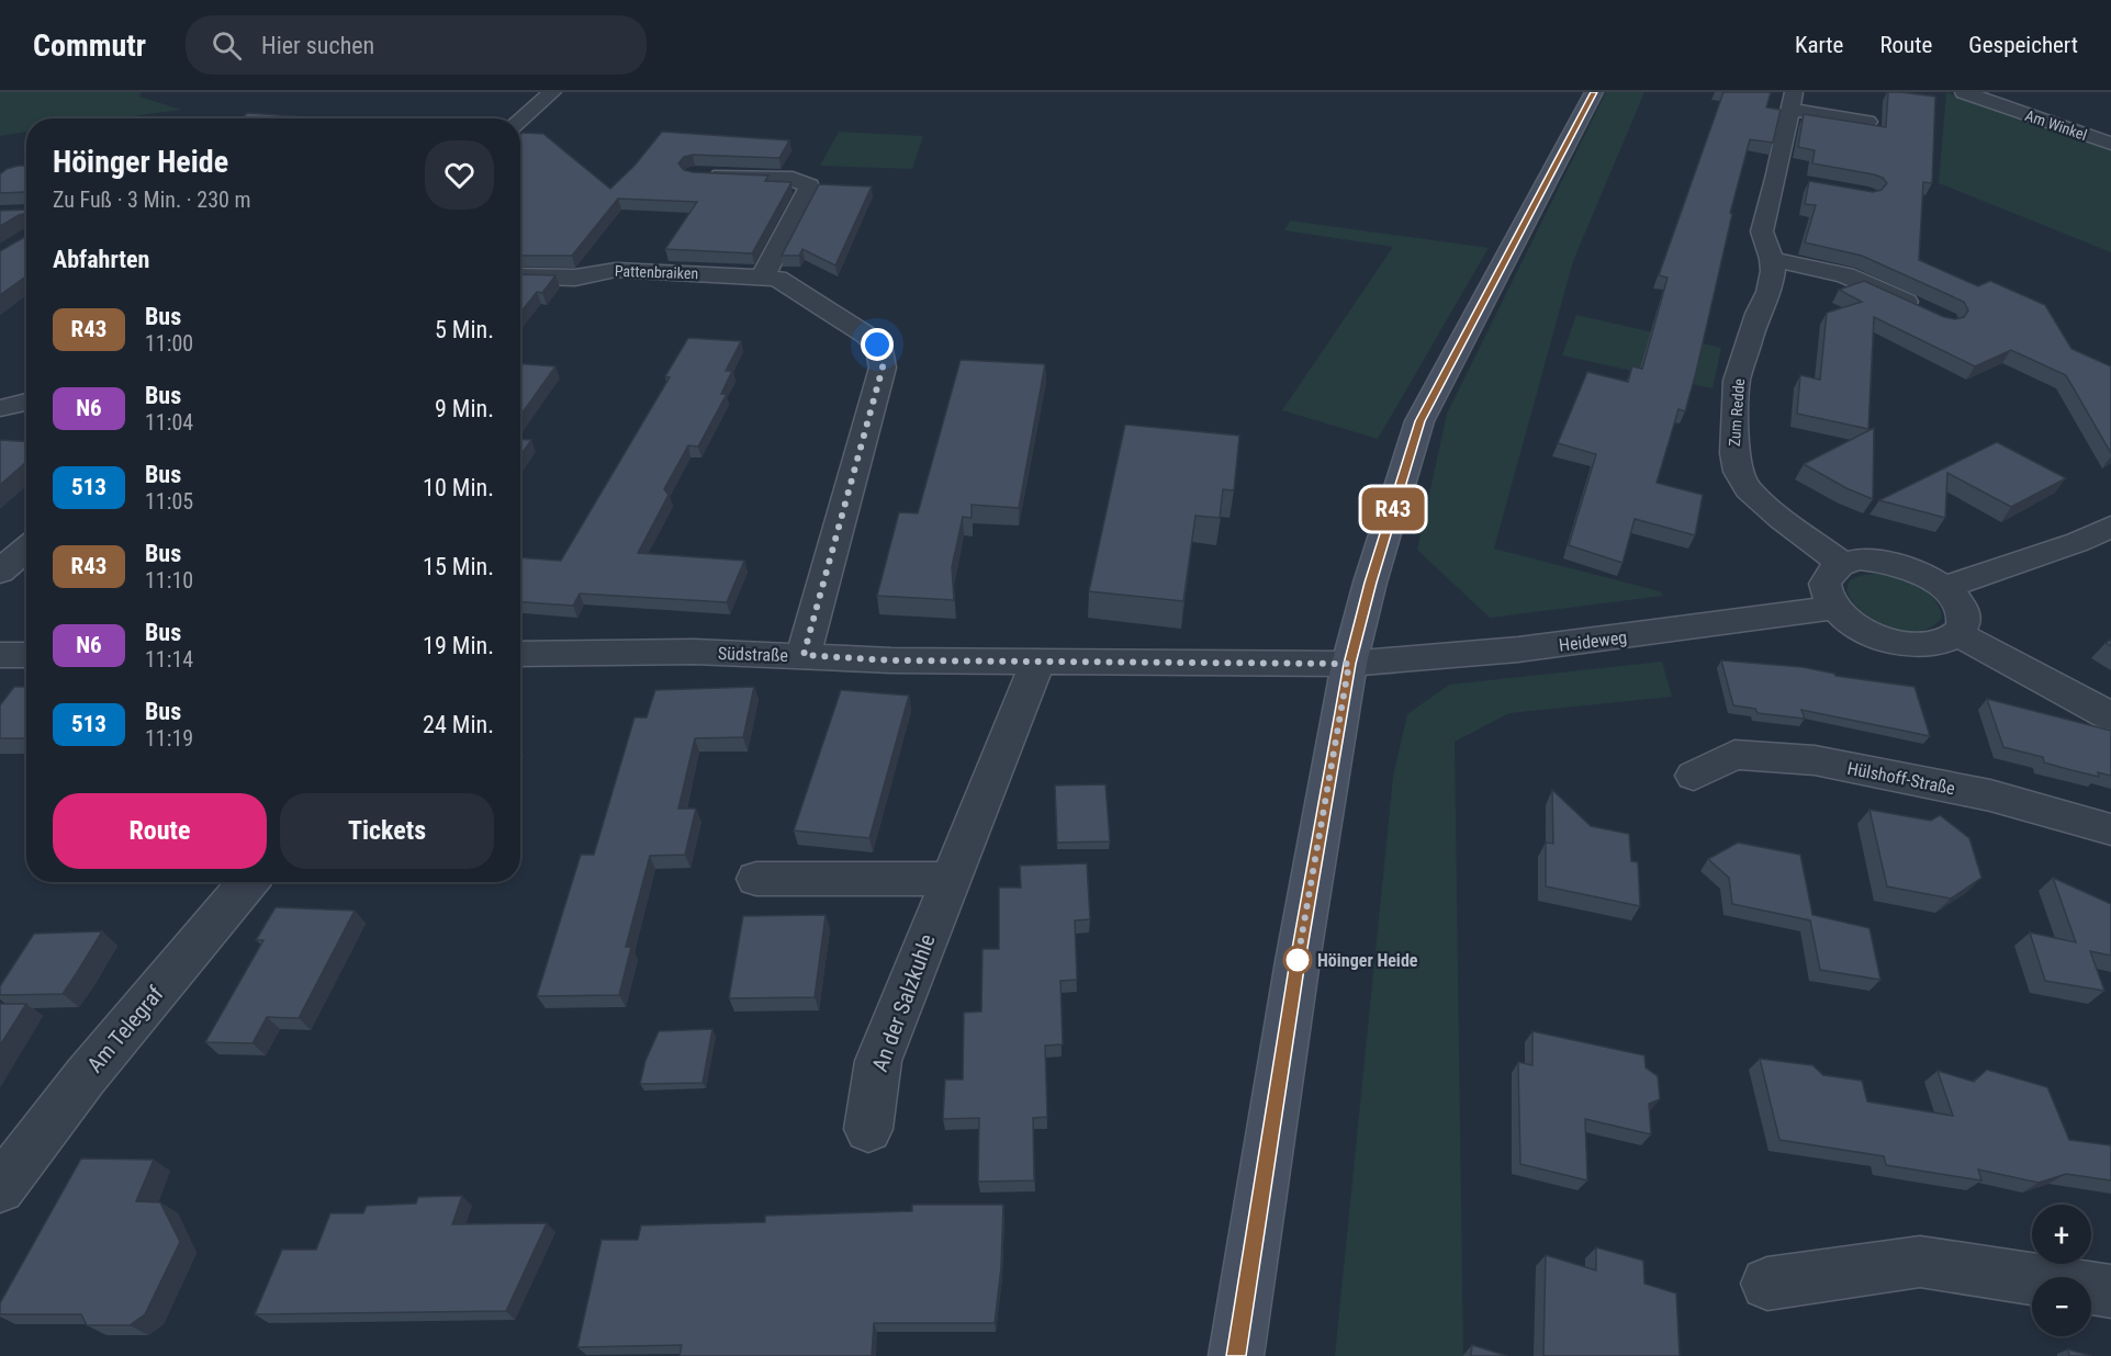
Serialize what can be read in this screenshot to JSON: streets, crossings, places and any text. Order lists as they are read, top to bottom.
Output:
{
  "streets": {
    "street": [
      "Am Winkel",
      "Pattenbraiken",
      "Zum Redde",
      "Heideweg",
      "Südstraße",
      "Hülshoff-Straße",
      "An der Salzkuhle",
      "Am Telegraf"
    ]
  },
  "crossings": [
    ["Pattenbraiken", "Südstraße"],
    ["Heideweg", "Südstraße"],
    ["Südstraße", "An der Salzkuhle"]
  ],
  "places": ["Höinger Heide"],
  "lines": ["bus line R43"],
  "page": {
    "header": "Commutr",
    "search": "Hier suchen",
    "nav": ["Karte", "Route", "Gespeichert"],
    "on_map": "R43",
    "heading": [
      ["Höinger Heide", "Zu Fuß · 3 Min. · 230 m"],
      "Abfahrten"
    ],
    "list": [
      {
        "mark": "R43",
        "name": "Bus",
        "note": "11:00",
        "value": "5 Min."
      },
      {
        "mark": "N6",
        "name": "Bus",
        "note": "11:04",
        "value": "9 Min."
      },
      {
        "mark": "513",
        "name": "Bus",
        "note": "11:05",
        "value": "10 Min."
      },
      {
        "mark": "R43",
        "name": "Bus",
        "note": "11:10",
        "value": "15 Min."
      },
      {
        "mark": "N6",
        "name": "Bus",
        "note": "11:14",
        "value": "19 Min."
      },
      {
        "mark": "513",
        "name": "Bus",
        "note": "11:19",
        "value": "24 Min."
      }
    ],
    "buttons": ["Route", "Tickets"],
    "map_buttons": ["+", "−"]
  }
}
